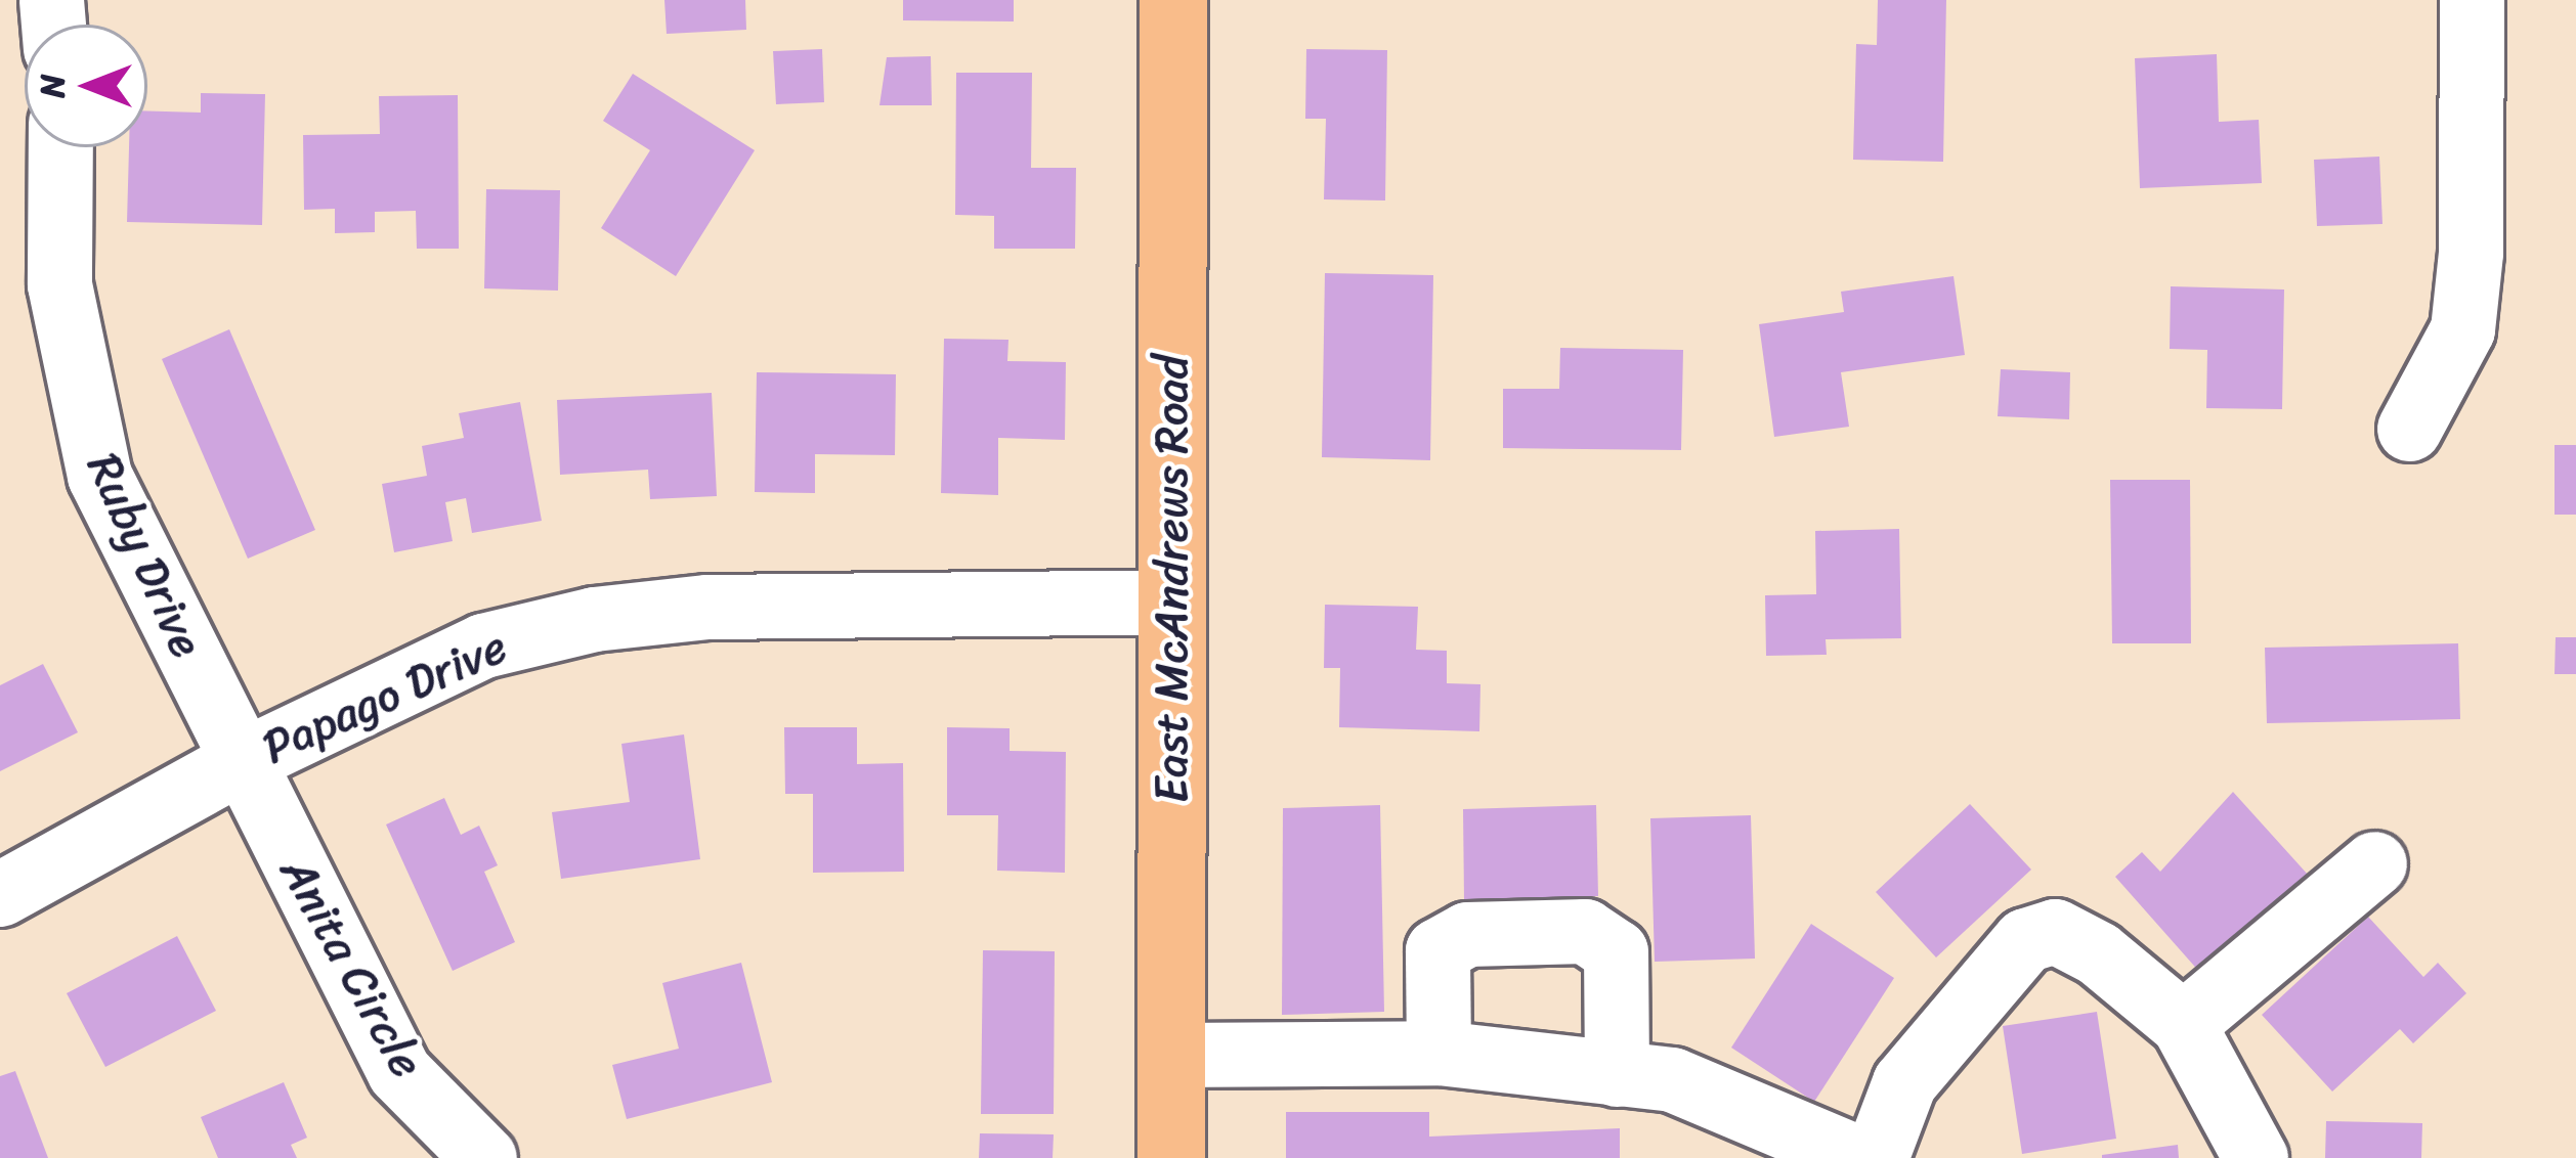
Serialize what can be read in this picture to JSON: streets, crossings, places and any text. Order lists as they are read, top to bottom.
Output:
{
  "streets": {
    "main road": ["East McAndrews Road"],
    "street": ["Ruby Drive", "Papago Drive", "Anita Circle"]
  },
  "crossings": [
    ["Ruby Drive", "Papago Drive"],
    ["Ruby Drive", "Anita Circle"],
    ["East McAndrews Road", "Papago Drive"],
    ["Papago Drive", "Anita Circle"]
  ],
  "north": "left"
}
